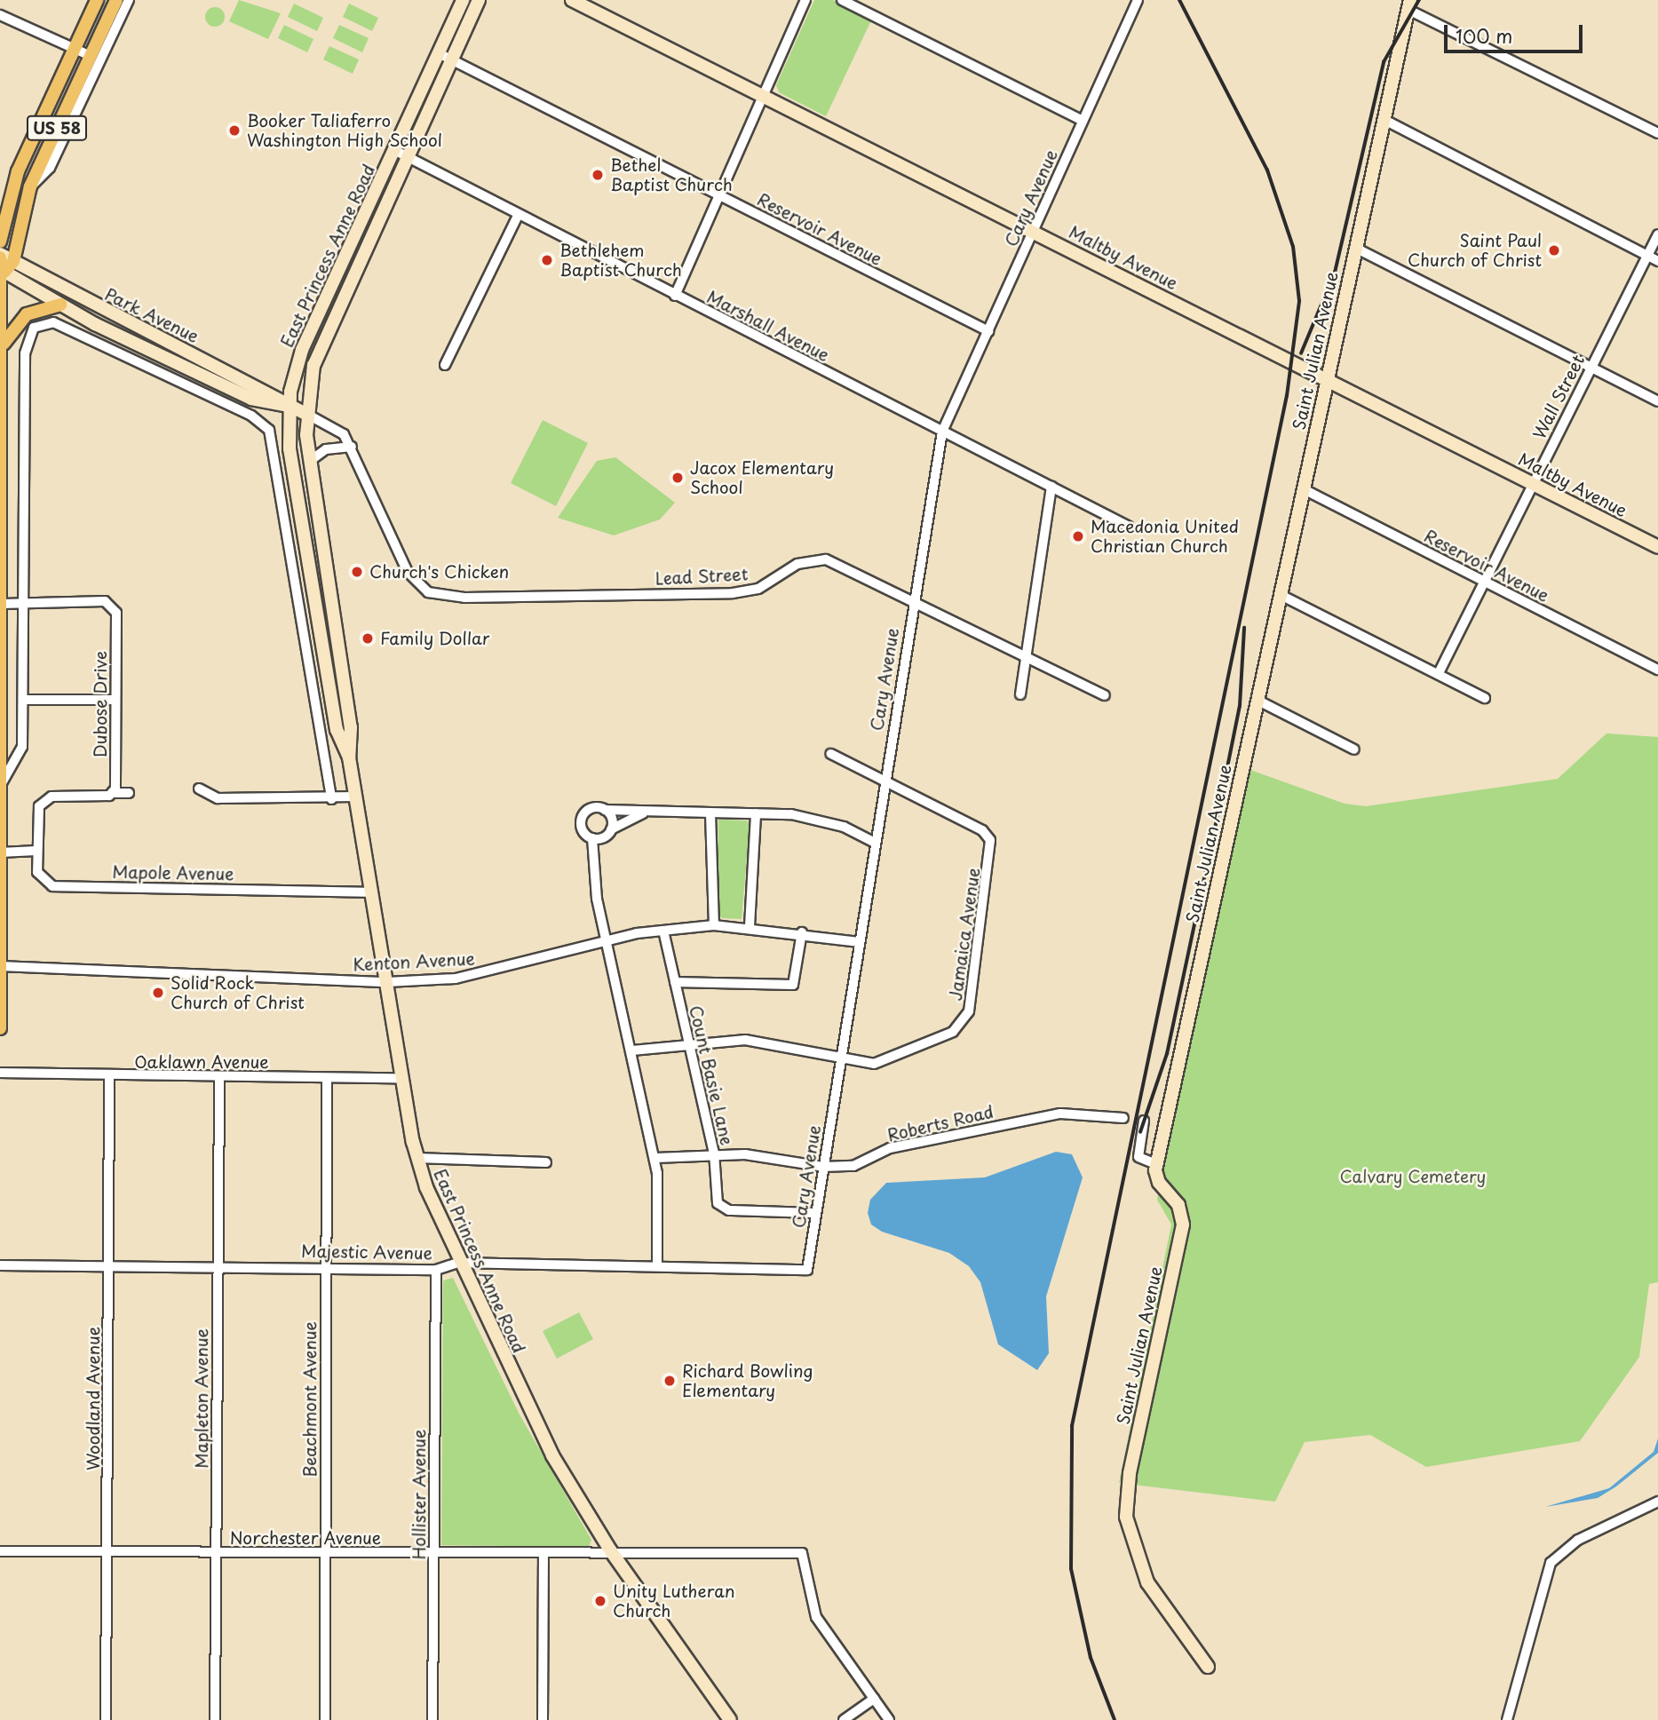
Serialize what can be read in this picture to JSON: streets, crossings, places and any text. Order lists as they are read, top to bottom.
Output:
{
  "streets": {
    "main road": [
      "US 58",
      "East Princess Anne Road",
      "Maltby Avenue",
      "Park Avenue",
      "Saint Julian Avenue"
    ],
    "street": [
      "Cary Avenue",
      "Reservoir Avenue",
      "Marshall Avenue",
      "Wall Street",
      "Lead Street",
      "Dubose Drive",
      "Mapole Avenue",
      "Jamaica Avenue",
      "Kenton Avenue",
      "Oaklawn Avenue",
      "Count Basie Lane",
      "Roberts Road",
      "Majestic Avenue",
      "Woodland Avenue",
      "Mapleton Avenue",
      "Beachmont Avenue",
      "Hollister Avenue",
      "Norchester Avenue"
    ]
  },
  "crossings": [
    ["US 58", "Park Avenue"],
    ["Cary Avenue", "Reservoir Avenue"],
    ["Cary Avenue", "Maltby Avenue"],
    ["Cary Avenue", "Marshall Avenue"],
    ["Cary Avenue", "Lead Street"],
    ["Cary Avenue", "Jamaica Avenue"],
    ["Cary Avenue", "Kenton Avenue"],
    ["Cary Avenue", "Count Basie Lane"],
    ["Cary Avenue", "Roberts Road"],
    ["Cary Avenue", "Majestic Avenue"],
    ["Reservoir Avenue", "East Princess Anne Road"],
    ["Reservoir Avenue", "Saint Julian Avenue"],
    ["Reservoir Avenue", "Wall Street"],
    ["East Princess Anne Road", "Park Avenue"],
    ["East Princess Anne Road", "Marshall Avenue"],
    ["East Princess Anne Road", "Lead Street"],
    ["East Princess Anne Road", "Mapole Avenue"],
    ["East Princess Anne Road", "Kenton Avenue"],
    ["East Princess Anne Road", "Oaklawn Avenue"],
    ["East Princess Anne Road", "Majestic Avenue"],
    ["East Princess Anne Road", "Norchester Avenue"],
    ["Maltby Avenue", "Saint Julian Avenue"],
    ["Maltby Avenue", "Wall Street"],
    ["Park Avenue", "Lead Street"],
    ["Kenton Avenue", "Count Basie Lane"],
    ["Oaklawn Avenue", "Woodland Avenue"],
    ["Oaklawn Avenue", "Mapleton Avenue"],
    ["Oaklawn Avenue", "Beachmont Avenue"],
    ["Count Basie Lane", "Roberts Road"],
    ["Majestic Avenue", "Woodland Avenue"],
    ["Majestic Avenue", "Mapleton Avenue"],
    ["Majestic Avenue", "Beachmont Avenue"],
    ["Majestic Avenue", "Hollister Avenue"],
    ["Woodland Avenue", "Norchester Avenue"],
    ["Mapleton Avenue", "Norchester Avenue"],
    ["Beachmont Avenue", "Norchester Avenue"],
    ["Hollister Avenue", "Norchester Avenue"]
  ],
  "parks": ["Calvary Cemetery"],
  "places": [
    "Booker Taliaferro Washington High School",
    "Bethel Baptist Church",
    "Saint Paul Church of Christ",
    "Bethlehem Baptist Church",
    "Jacox Elementary School",
    "Macedonia United Christian Church",
    "Church's Chicken",
    "Family Dollar",
    "Solid Rock Church of Christ",
    "Richard Bowling Elementary",
    "Unity Lutheran Church"
  ],
  "scale_bar": "100 m"
}
